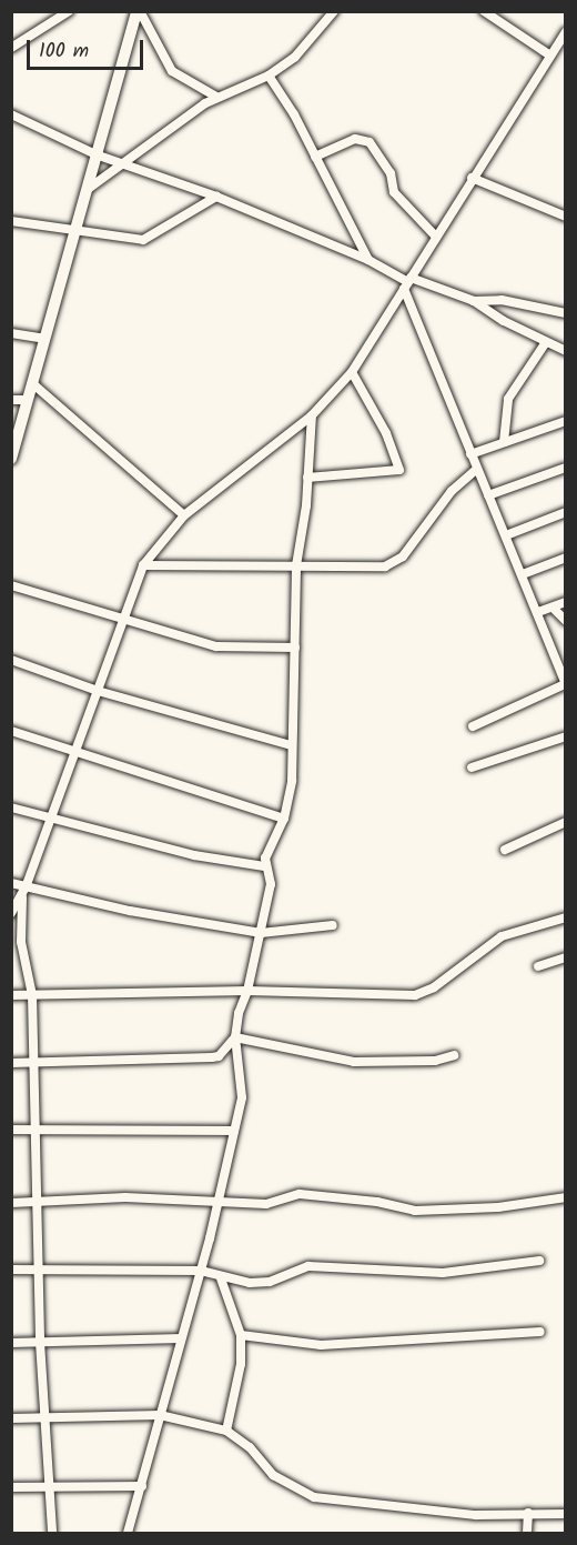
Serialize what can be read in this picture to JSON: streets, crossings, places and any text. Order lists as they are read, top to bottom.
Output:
{
  "scale_bar": "100 m"
}
